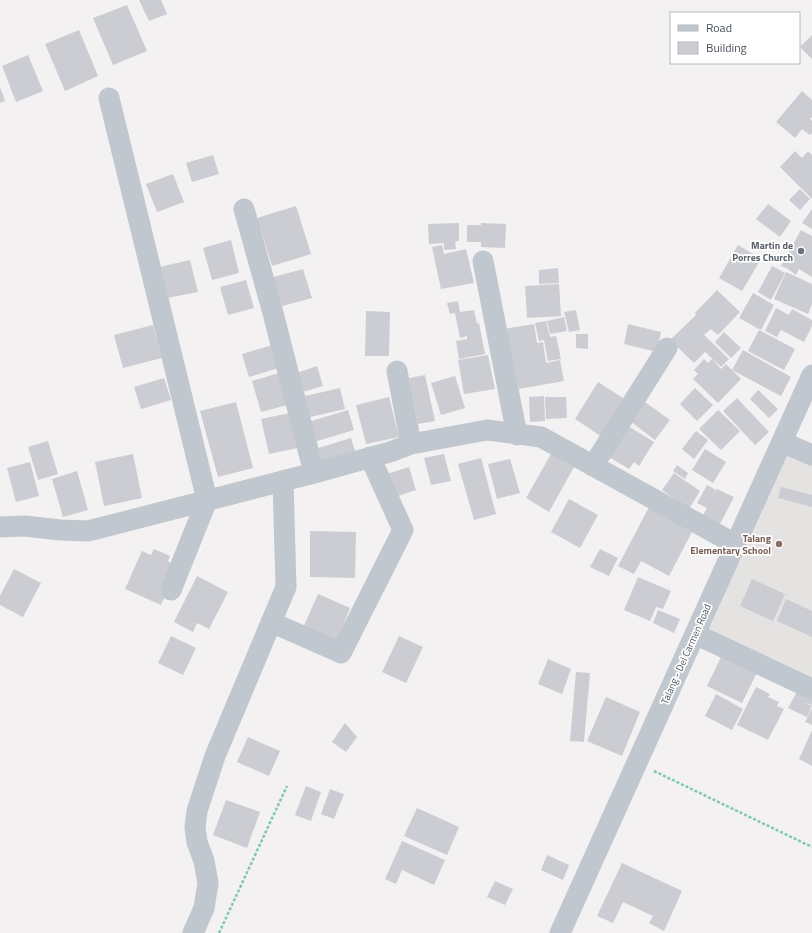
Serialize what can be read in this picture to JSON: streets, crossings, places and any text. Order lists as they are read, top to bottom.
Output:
{
  "streets": {
    "street": ["Talang - Del Carmen Road"]
  },
  "places": ["Martin de Porres Church", "Talang Elementary School"],
  "legend": ["Road", "Building"]
}
